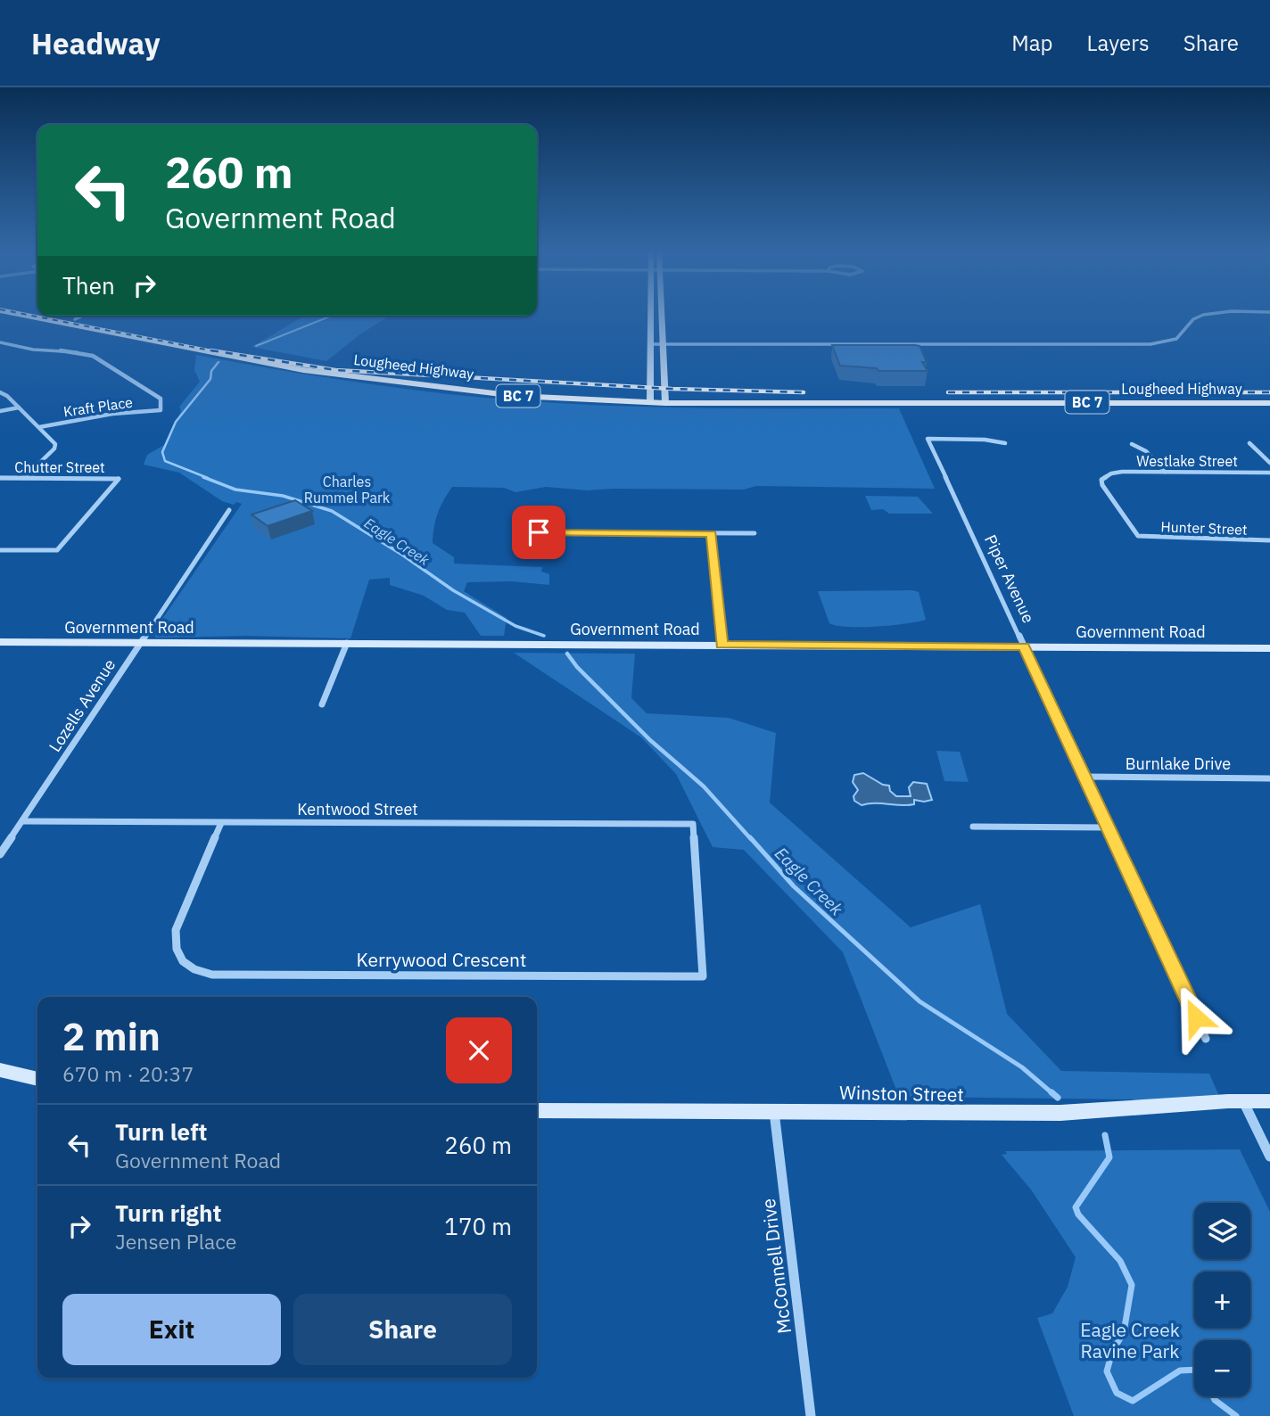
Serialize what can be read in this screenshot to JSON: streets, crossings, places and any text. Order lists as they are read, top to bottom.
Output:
{
  "streets": {
    "main road": ["Lougheed Highway", "BC 7"],
    "street": [
      "Kraft Place",
      "Westlake Street",
      "Chutter Street",
      "Hunter Street",
      "Piper Avenue",
      "Government Road",
      "Lozells Avenue",
      "Burnlake Drive",
      "Kentwood Street",
      "Kerrywood Crescent",
      "Winston Street",
      "McConnell Drive"
    ]
  },
  "crossings": [
    ["Westlake Street", "Hunter Street"],
    ["Piper Avenue", "Government Road"],
    ["Piper Avenue", "Burnlake Drive"],
    ["Government Road", "Lozells Avenue"],
    ["Lozells Avenue", "Kentwood Street"],
    ["Kentwood Street", "Kerrywood Crescent"],
    ["Winston Street", "McConnell Drive"]
  ],
  "water": ["Eagle Creek"],
  "parks": ["Charles Rummel Park", "Eagle Creek Ravine Park"],
  "page": {
    "header": "Headway",
    "nav": ["Map", "Layers", "Share"],
    "turn": ["260 m", "Government Road"],
    "then": "Then",
    "heading": ["2 min", "670 m · 20:37"],
    "list": [
      {
        "name": "Turn left",
        "note": "Government Road",
        "value": "260 m"
      },
      {
        "name": "Turn right",
        "note": "Jensen Place",
        "value": "170 m"
      }
    ],
    "map_buttons": ["+", "−"],
    "buttons": ["Exit", "Share"]
  }
}
